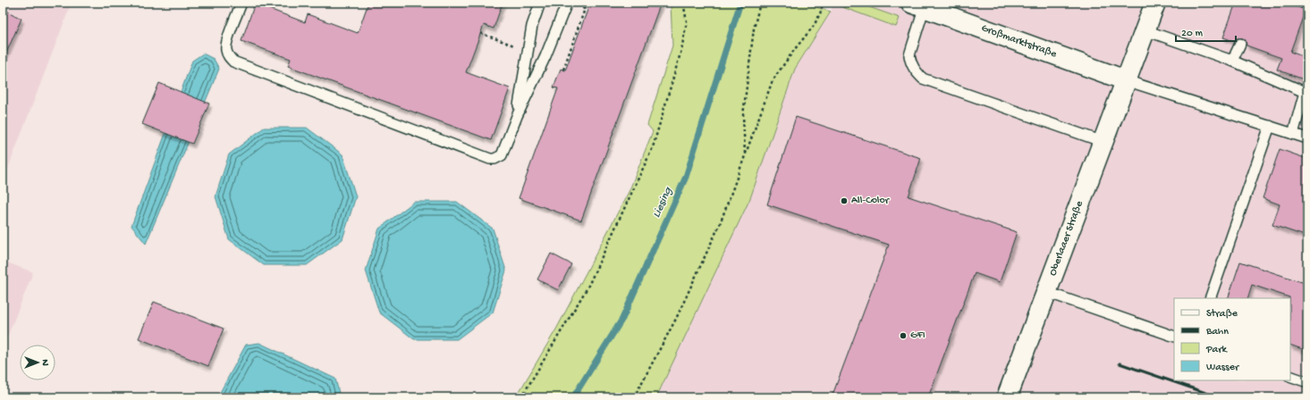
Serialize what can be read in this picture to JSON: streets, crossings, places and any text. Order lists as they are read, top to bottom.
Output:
{
  "streets": {
    "main road": ["Großmarktstraße", "Oberlaaer Straße"]
  },
  "crossings": [
    ["Großmarktstraße", "Oberlaaer Straße"]
  ],
  "water": ["Liesing"],
  "places": ["All-Color", "GFI"],
  "legend": [
    "Straße",
    "Bahn",
    "Park",
    "Wasser"
  ],
  "scale_bar": "20 m",
  "north": "right"
}
